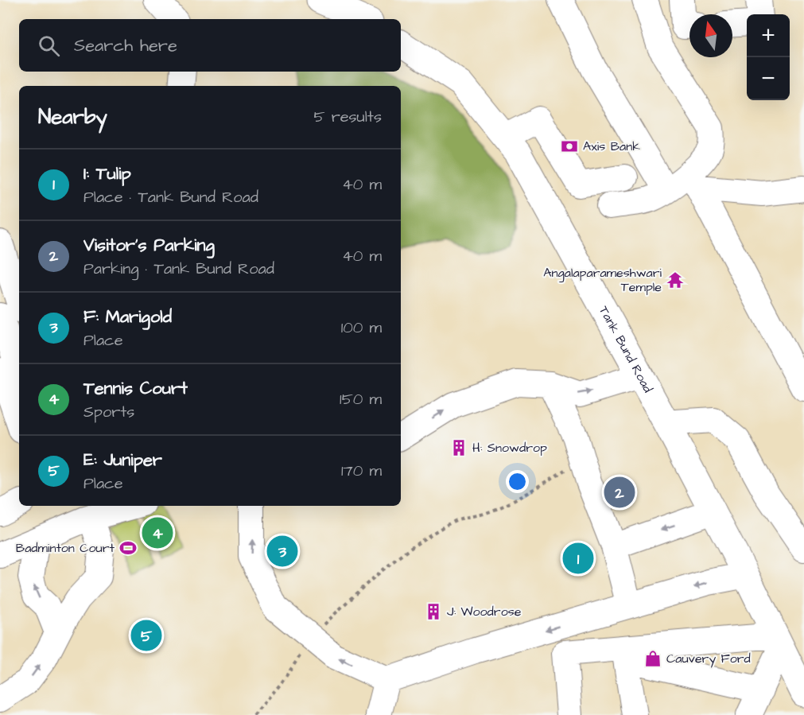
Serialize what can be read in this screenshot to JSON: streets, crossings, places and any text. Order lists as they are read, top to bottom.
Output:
{
  "streets": {
    "main road": ["Tank Bund Road"]
  },
  "places": {
    "bank": ["Axis Bank"],
    "temple": ["Angalaparameshwari Temple"],
    "building": ["H: Snowdrop", "J: Woodrose"],
    "sports": ["Badminton Court"],
    "shop": ["Cauvery Ford"]
  },
  "north": "top",
  "page": {
    "map_buttons": ["+", "−"],
    "search": "Search here",
    "heading": ["Nearby", "5 results"],
    "list": [
      {
        "mark": "1",
        "name": "I: Tulip",
        "note": "Place · Tank Bund Road",
        "value": "40 m"
      },
      {
        "mark": "2",
        "name": "Visitor's Parking",
        "note": "Parking · Tank Bund Road",
        "value": "40 m"
      },
      {
        "mark": "3",
        "name": "F: Marigold",
        "note": "Place",
        "value": "100 m"
      },
      {
        "mark": "4",
        "name": "Tennis Court",
        "note": "Sports",
        "value": "150 m"
      },
      {
        "mark": "5",
        "name": "E: Juniper",
        "note": "Place",
        "value": "170 m"
      }
    ],
    "pins": [
      "2",
      "4",
      "3",
      "1",
      "5"
    ]
  }
}
